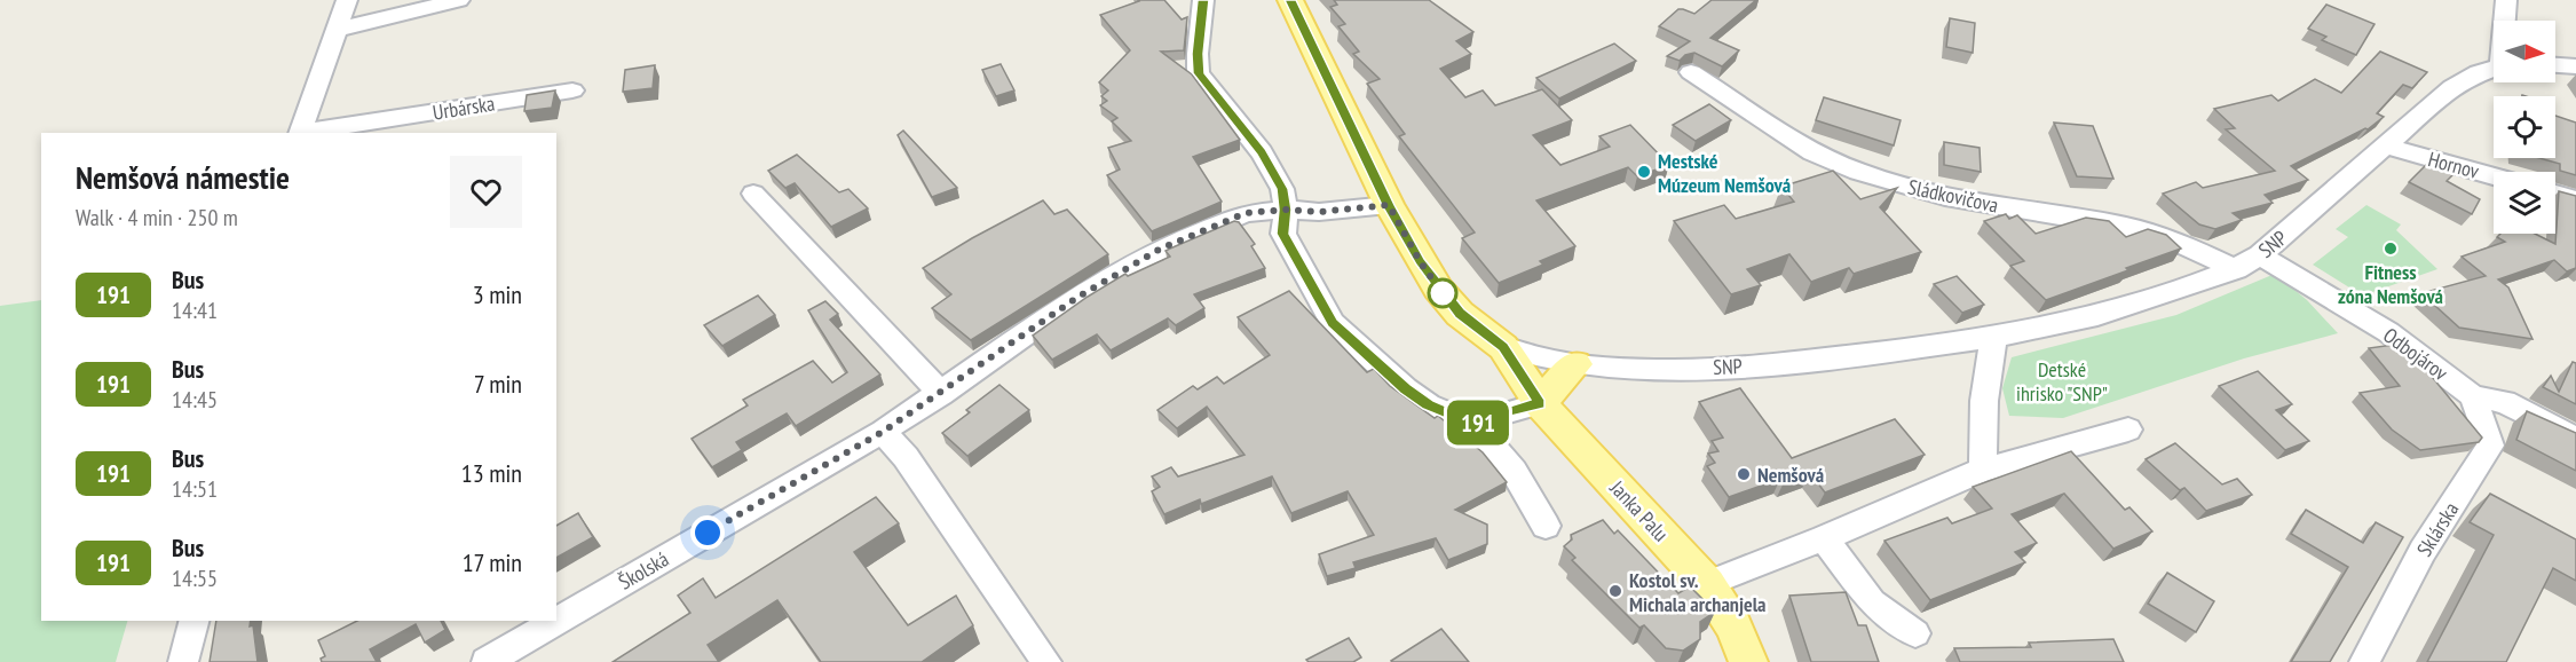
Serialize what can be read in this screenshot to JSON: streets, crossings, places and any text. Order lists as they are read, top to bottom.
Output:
{
  "streets": {
    "main road": ["Janka Palu"],
    "street": [
      "Urbárska",
      "Hornov",
      "Sládkovičova",
      "SNP",
      "Odbojárov",
      "Sklárska",
      "Školská"
    ]
  },
  "crossings": [
    ["Hornov", "SNP"],
    ["Sládkovičova", "SNP"],
    ["SNP", "Odbojárov"],
    ["SNP", "Janka Palu"],
    ["Odbojárov", "Sklárska"],
    ["Janka Palu", "Školská"]
  ],
  "parks": ["Detské ihrisko \"SNP\""],
  "places": [
    "Mestské Múzeum Nemšová",
    "Fitness zóna Nemšová",
    "Nemšová",
    "Kostol sv. Michala archanjela"
  ],
  "lines": ["bus line 191"],
  "north": "right",
  "page": {
    "on_map": "191",
    "heading": ["Nemšová námestie", "Walk · 4 min · 250 m"],
    "list": [
      {
        "mark": "191",
        "name": "Bus",
        "note": "14:41",
        "value": "3 min"
      },
      {
        "mark": "191",
        "name": "Bus",
        "note": "14:45",
        "value": "7 min"
      },
      {
        "mark": "191",
        "name": "Bus",
        "note": "14:51",
        "value": "13 min"
      },
      {
        "mark": "191",
        "name": "Bus",
        "note": "14:55",
        "value": "17 min"
      }
    ]
  }
}
